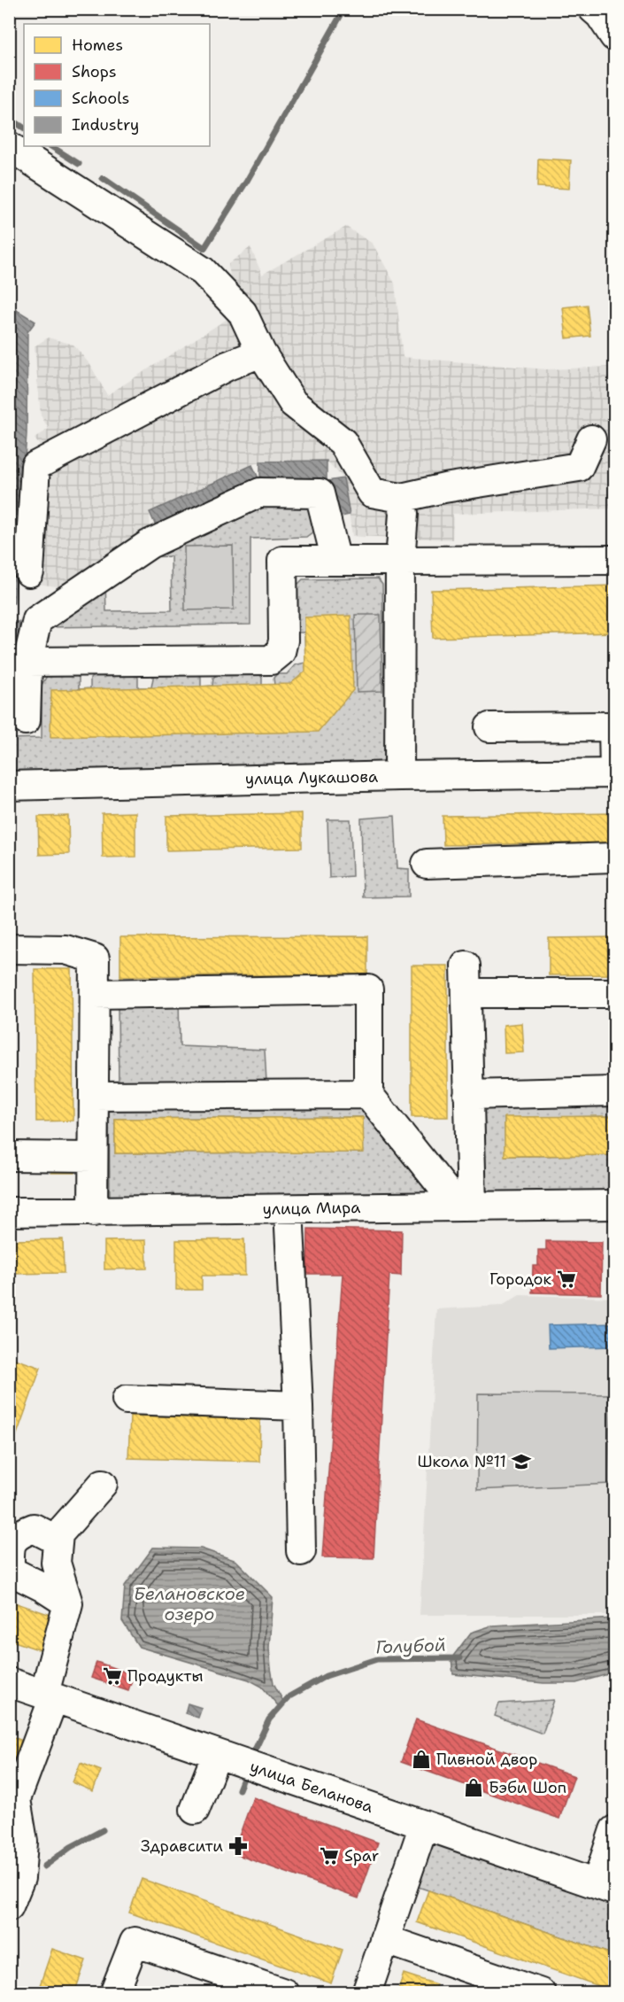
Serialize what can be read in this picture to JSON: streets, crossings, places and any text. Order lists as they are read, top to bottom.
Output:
{
  "streets": {
    "street": ["улица Лукашова", "улица Мира", "улица Беланова"]
  },
  "water": ["Белановское озеро", "Голубой"],
  "places": {
    "supermarket": ["Городок", "Продукты", "Spar"],
    "school or university": ["Школа №11"],
    "shop": ["Пивной двор", "Бэби Шоп"],
    "pharmacy": ["Здравсити"]
  },
  "legend": [
    "Homes",
    "Shops",
    "Schools",
    "Industry"
  ]
}
